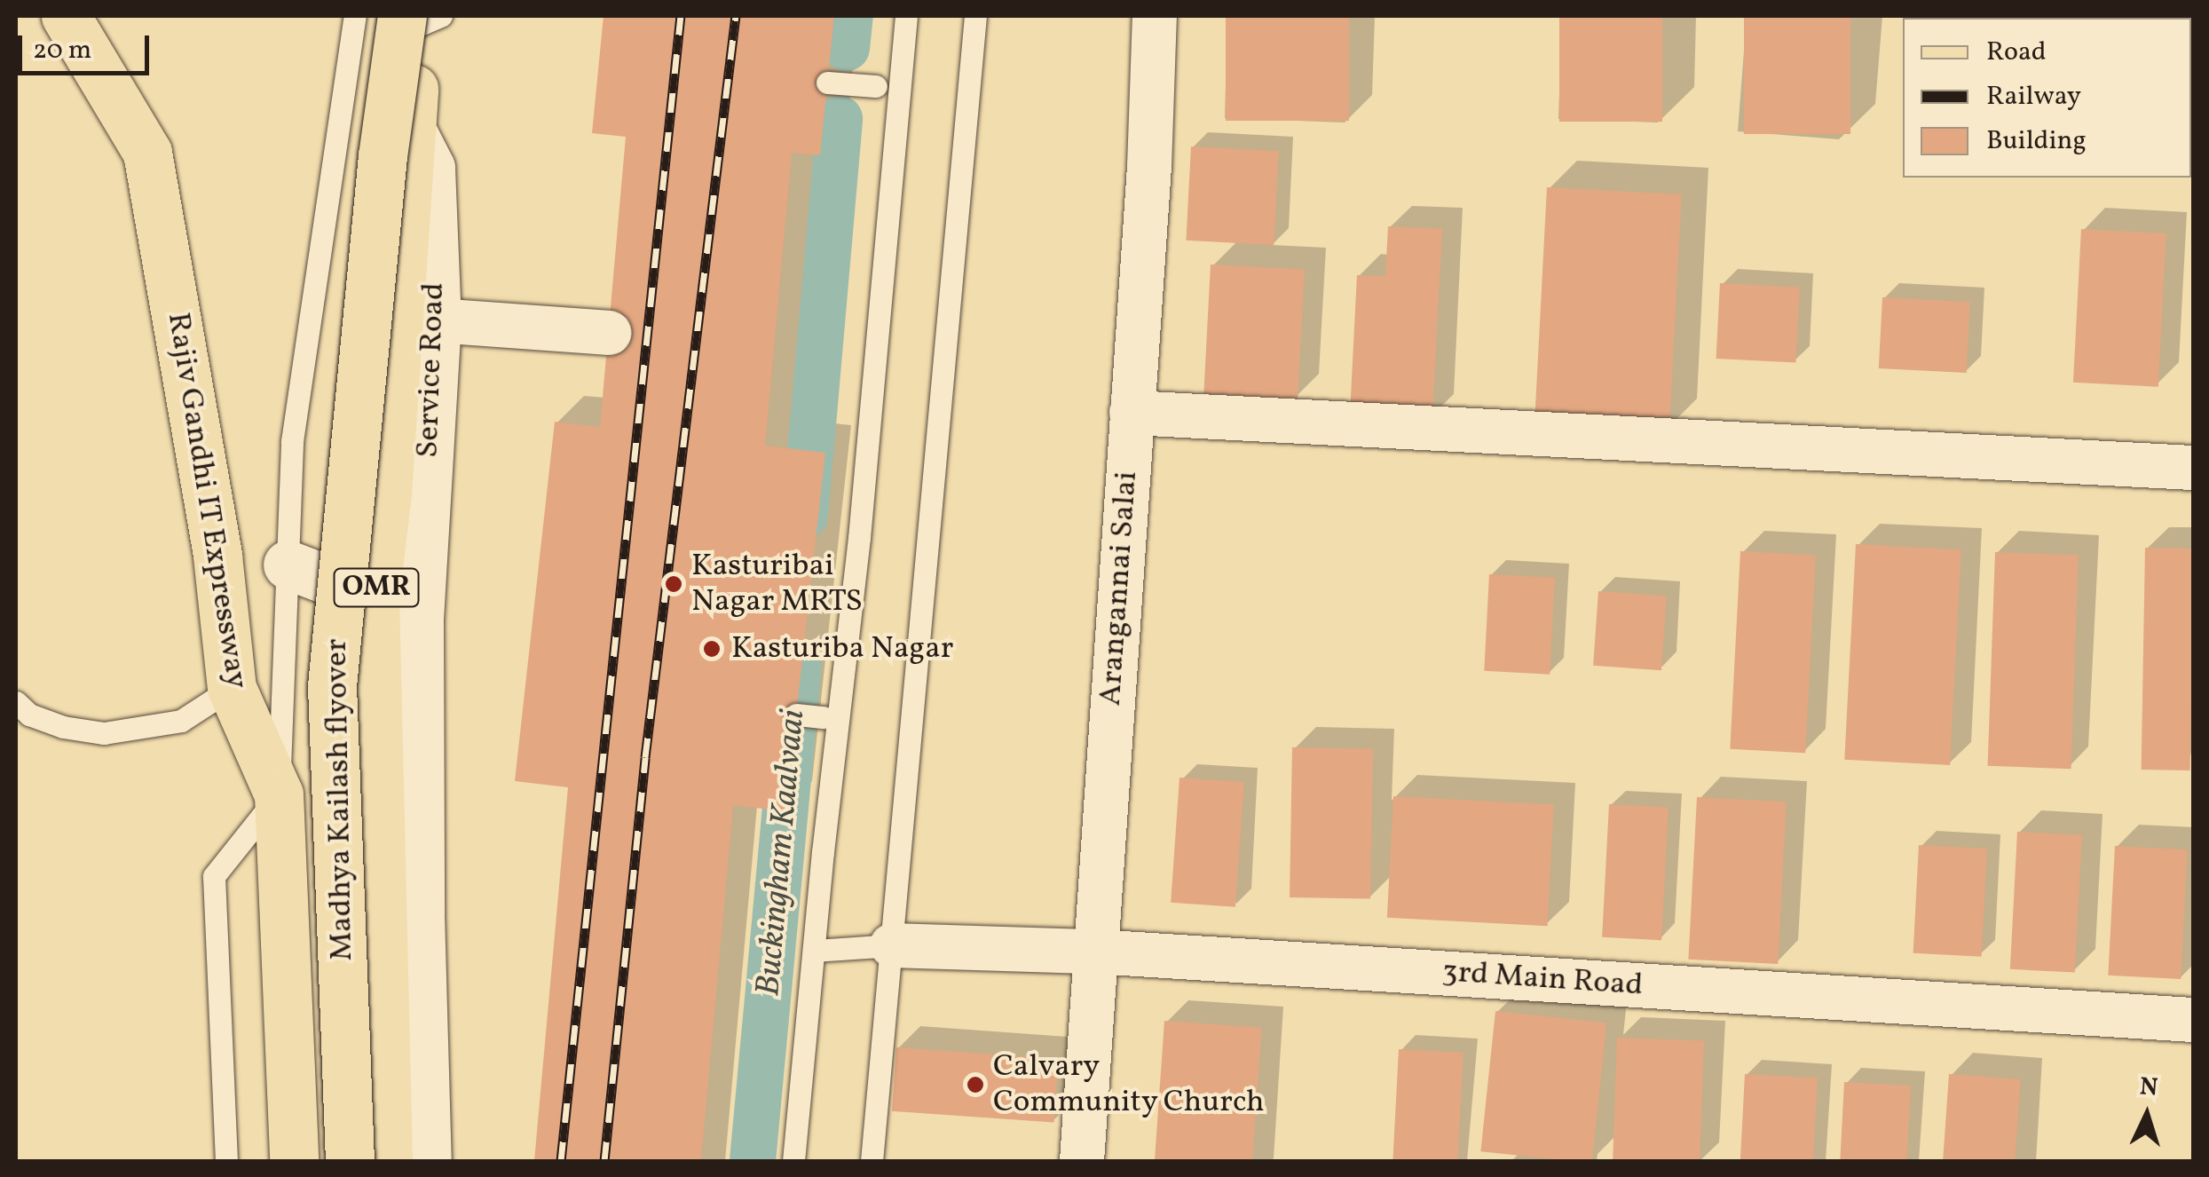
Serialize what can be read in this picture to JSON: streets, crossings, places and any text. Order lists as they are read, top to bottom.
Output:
{
  "streets": {
    "main road": ["Rajiv Gandhi IT Expressway", "OMR", "Madhya Kailash flyover"],
    "street": ["Service Road", "Arangannai Salai", "3rd Main Road"]
  },
  "crossings": [
    ["Service Road", "OMR"],
    ["OMR", "Madhya Kailash flyover"],
    ["Arangannai Salai", "3rd Main Road"]
  ],
  "water": ["Buckingham Kaalvaai"],
  "places": ["Kasturibai Nagar MRTS", "Kasturiba Nagar", "Calvary Community Church"],
  "legend": ["Road", "Railway", "Building"],
  "scale_bar": "20 m",
  "north": "top"
}
